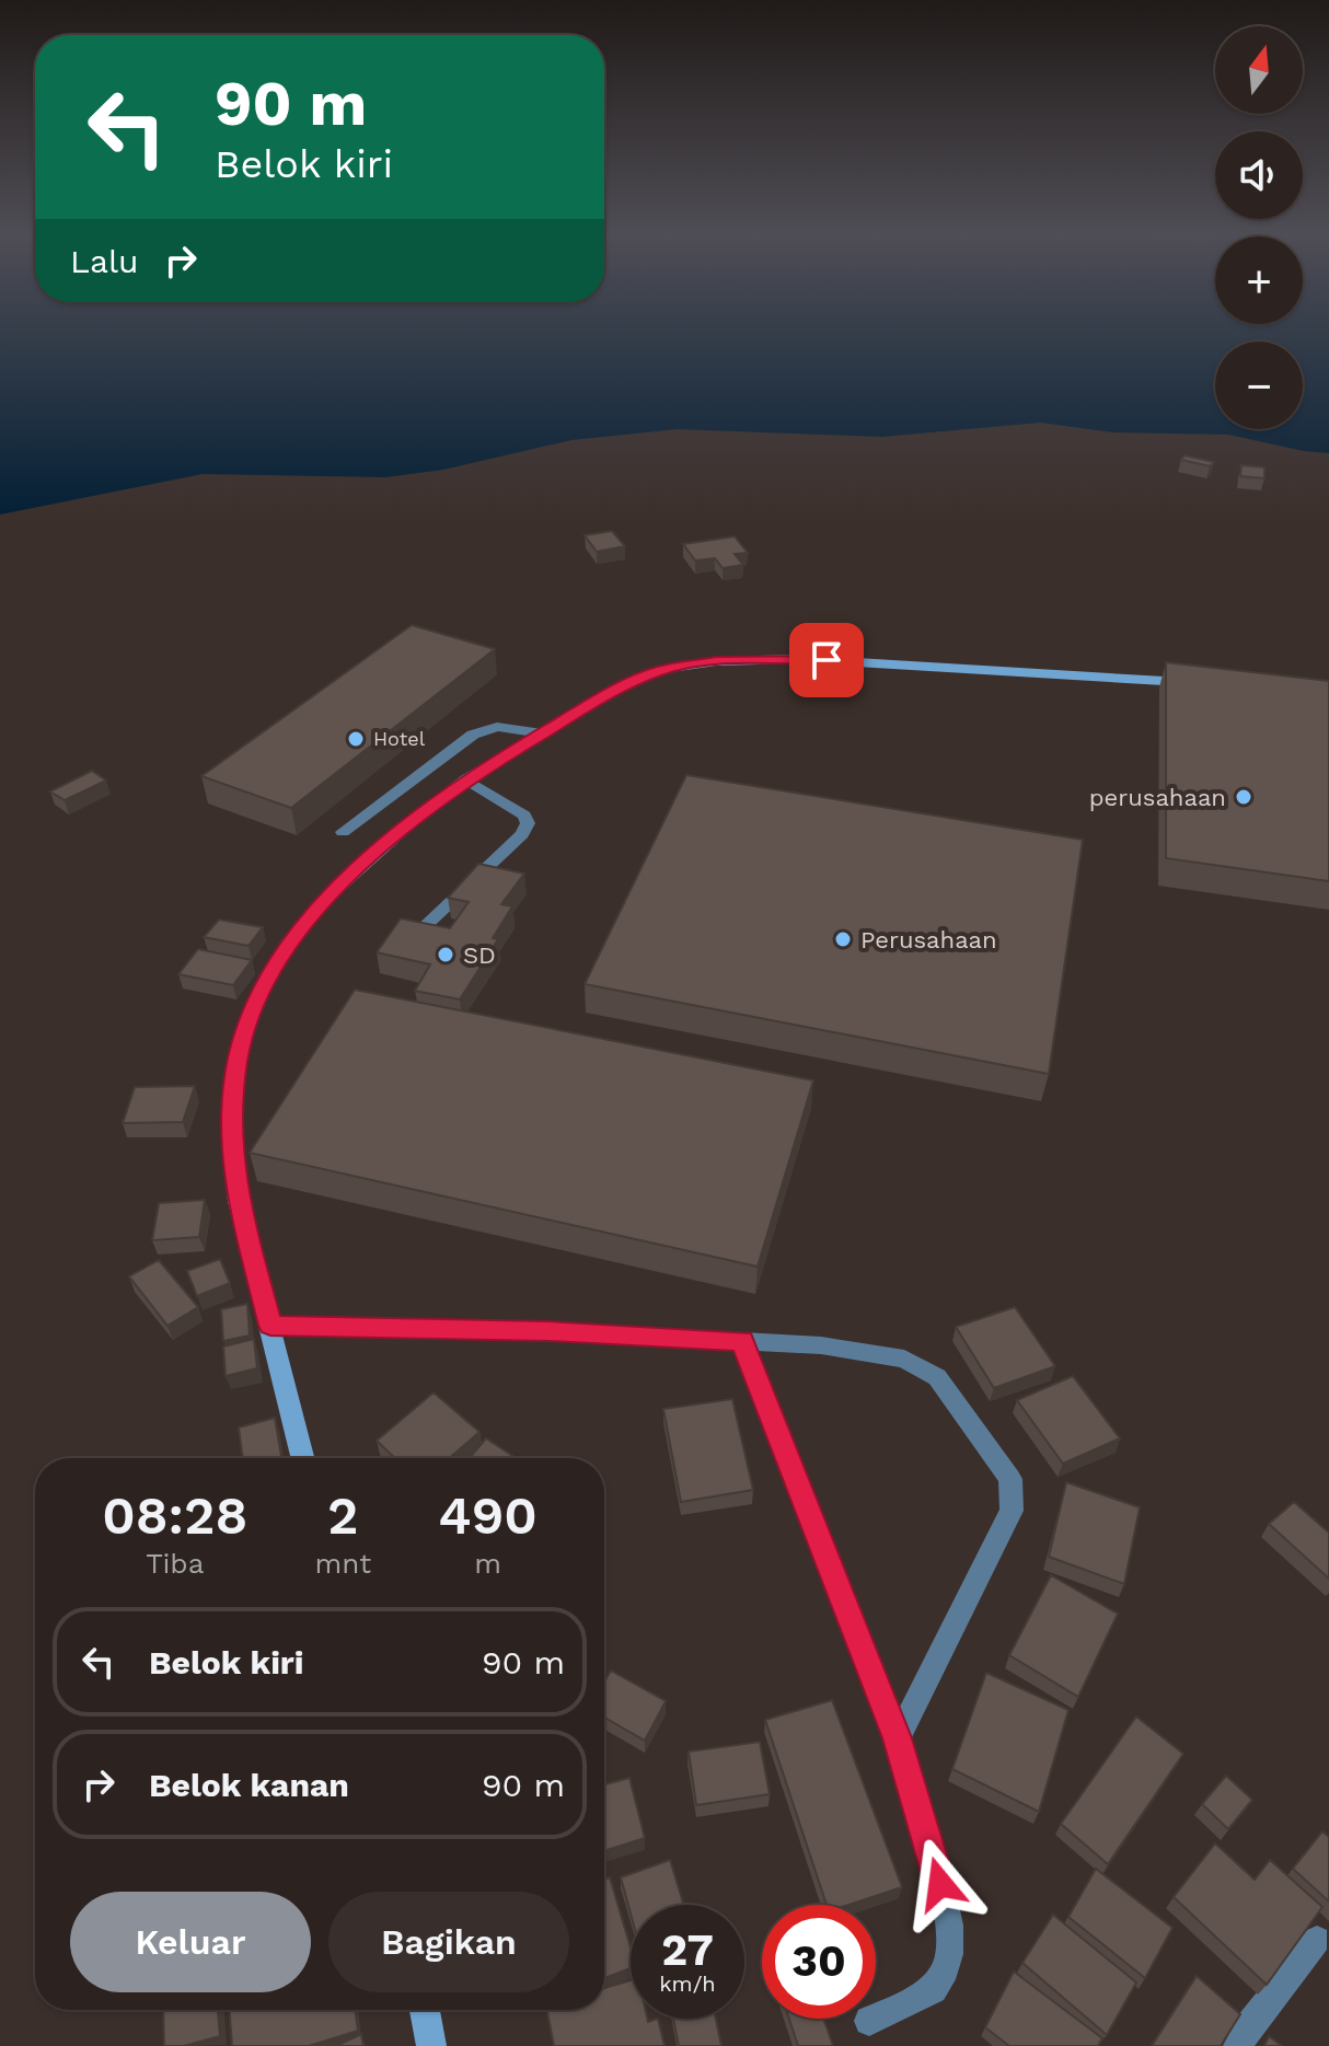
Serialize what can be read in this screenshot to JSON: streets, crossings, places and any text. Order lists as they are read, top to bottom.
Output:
{
  "places": [
    "Hotel",
    "perusahaan",
    "Perusahaan",
    "SD"
  ],
  "north": "top",
  "page": {
    "map_buttons": ["+", "−"],
    "turn": ["90 m", "Belok kiri"],
    "then": "Lalu",
    "eta": [
      "08:28",
      "Tiba",
      "2",
      "mnt",
      "490",
      "m"
    ],
    "list": [
      {
        "name": "Belok kiri",
        "value": "90 m"
      },
      {
        "name": "Belok kanan",
        "value": "90 m"
      }
    ],
    "buttons": ["Keluar", "Bagikan"],
    "speed": "27 km/h",
    "limit": "30"
  }
}
